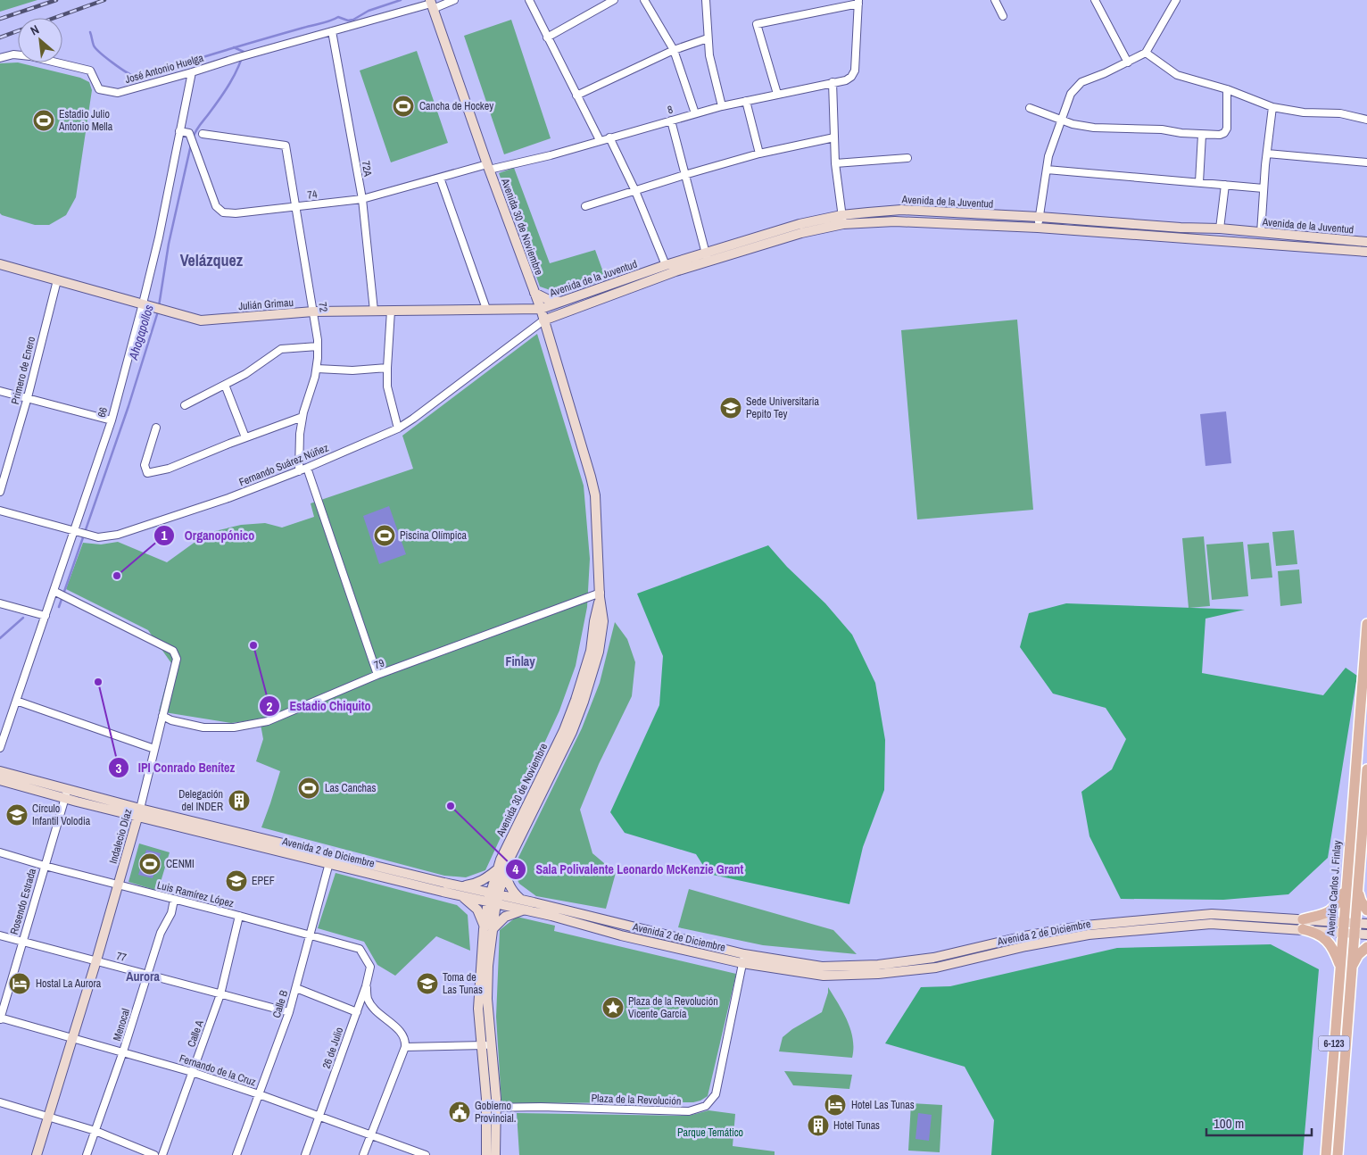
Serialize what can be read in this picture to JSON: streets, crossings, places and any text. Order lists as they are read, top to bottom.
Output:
{
  "streets": {
    "main road": [
      "Avenida de la Juventud",
      "Avenida 30 de Noviembre",
      "Julián Grimau",
      "Indalecio Díaz",
      "Avenida 2 de Diciembre",
      "Avenida Carlos J. Finlay",
      "6-123"
    ],
    "street": [
      "José Antonio Huelga",
      "8",
      "72A",
      "74",
      "72",
      "Primero de Enero",
      "66",
      "Fernando Suárez Núñez",
      "79",
      "Luis Ramírez López",
      "Rosendo Estrada",
      "77",
      "Calle B",
      "Menocal",
      "Calle A",
      "26 de Julio",
      "Fernando de la Cruz",
      "Plaza de la Revolución"
    ]
  },
  "crossings": [
    ["José Antonio Huelga", "72A"],
    ["José Antonio Huelga", "Avenida 30 de Noviembre"],
    ["José Antonio Huelga", "66"],
    ["8", "74"],
    ["8", "Avenida 30 de Noviembre"],
    ["72A", "74"],
    ["72A", "Julián Grimau"],
    ["74", "Avenida 30 de Noviembre"],
    ["74", "72"],
    ["74", "66"],
    ["Avenida de la Juventud", "Avenida 30 de Noviembre"],
    ["Avenida de la Juventud", "Julián Grimau"],
    ["Avenida de la Juventud", "Fernando Suárez Núñez"],
    ["Avenida 30 de Noviembre", "Julián Grimau"],
    ["Avenida 30 de Noviembre", "Fernando Suárez Núñez"],
    ["Avenida 30 de Noviembre", "79"],
    ["Avenida 30 de Noviembre", "Avenida 2 de Diciembre"],
    ["Avenida 30 de Noviembre", "Plaza de la Revolución"],
    ["Julián Grimau", "72"],
    ["Julián Grimau", "Primero de Enero"],
    ["Julián Grimau", "66"],
    ["72", "Fernando Suárez Núñez"],
    ["66", "Fernando Suárez Núñez"],
    ["66", "Indalecio Díaz"],
    ["79", "Indalecio Díaz"],
    ["Indalecio Díaz", "Avenida 2 de Diciembre"],
    ["Indalecio Díaz", "Luis Ramírez López"],
    ["Indalecio Díaz", "77"],
    ["Indalecio Díaz", "Fernando de la Cruz"],
    ["Avenida 2 de Diciembre", "Avenida Carlos J. Finlay"],
    ["Avenida 2 de Diciembre", "Rosendo Estrada"],
    ["Avenida 2 de Diciembre", "Calle B"],
    ["Avenida 2 de Diciembre", "6-123"],
    ["Avenida 2 de Diciembre", "Plaza de la Revolución"],
    ["Luis Ramírez López", "Rosendo Estrada"],
    ["Luis Ramírez López", "Calle B"],
    ["Luis Ramírez López", "Menocal"],
    ["Luis Ramírez López", "Calle A"],
    ["Luis Ramírez López", "26 de Julio"],
    ["Rosendo Estrada", "77"],
    ["Rosendo Estrada", "Fernando de la Cruz"],
    ["77", "Calle B"],
    ["77", "Menocal"],
    ["77", "Calle A"],
    ["Calle B", "Fernando de la Cruz"],
    ["Menocal", "Fernando de la Cruz"],
    ["Calle A", "Fernando de la Cruz"],
    ["26 de Julio", "Fernando de la Cruz"]
  ],
  "districts": ["Velázquez", "Finlay", "Aurora"],
  "water": ["Ahogapollos"],
  "parks": ["Parque Temático"],
  "places": {
    "sports": [
      "Cancha de Hockey",
      "Estadio Julio Antonio Mella",
      "Piscina Olímpica",
      "Las Canchas",
      "CENMI"
    ],
    "school or university": [
      "Sede Universitaria Pepito Tey",
      "Círculo Infantil Volodia",
      "EPEF",
      "Toma de Las Tunas"
    ],
    "other": [
      "Organopónico",
      "Estadio Chiquito",
      "IPI Conrado Benítez",
      "Sala Polivalente Leonardo McKenzie Grant"
    ],
    "building": ["Delegación del INDER", "Hotel Tunas"],
    "hotel": ["Hostal La Aurora", "Hotel Las Tunas"],
    "place": ["Plaza de la Revolución Vicente García"],
    "public building": ["Gobierno Provincial."]
  },
  "scale_bar": "100 m",
  "north": "top left"
}
